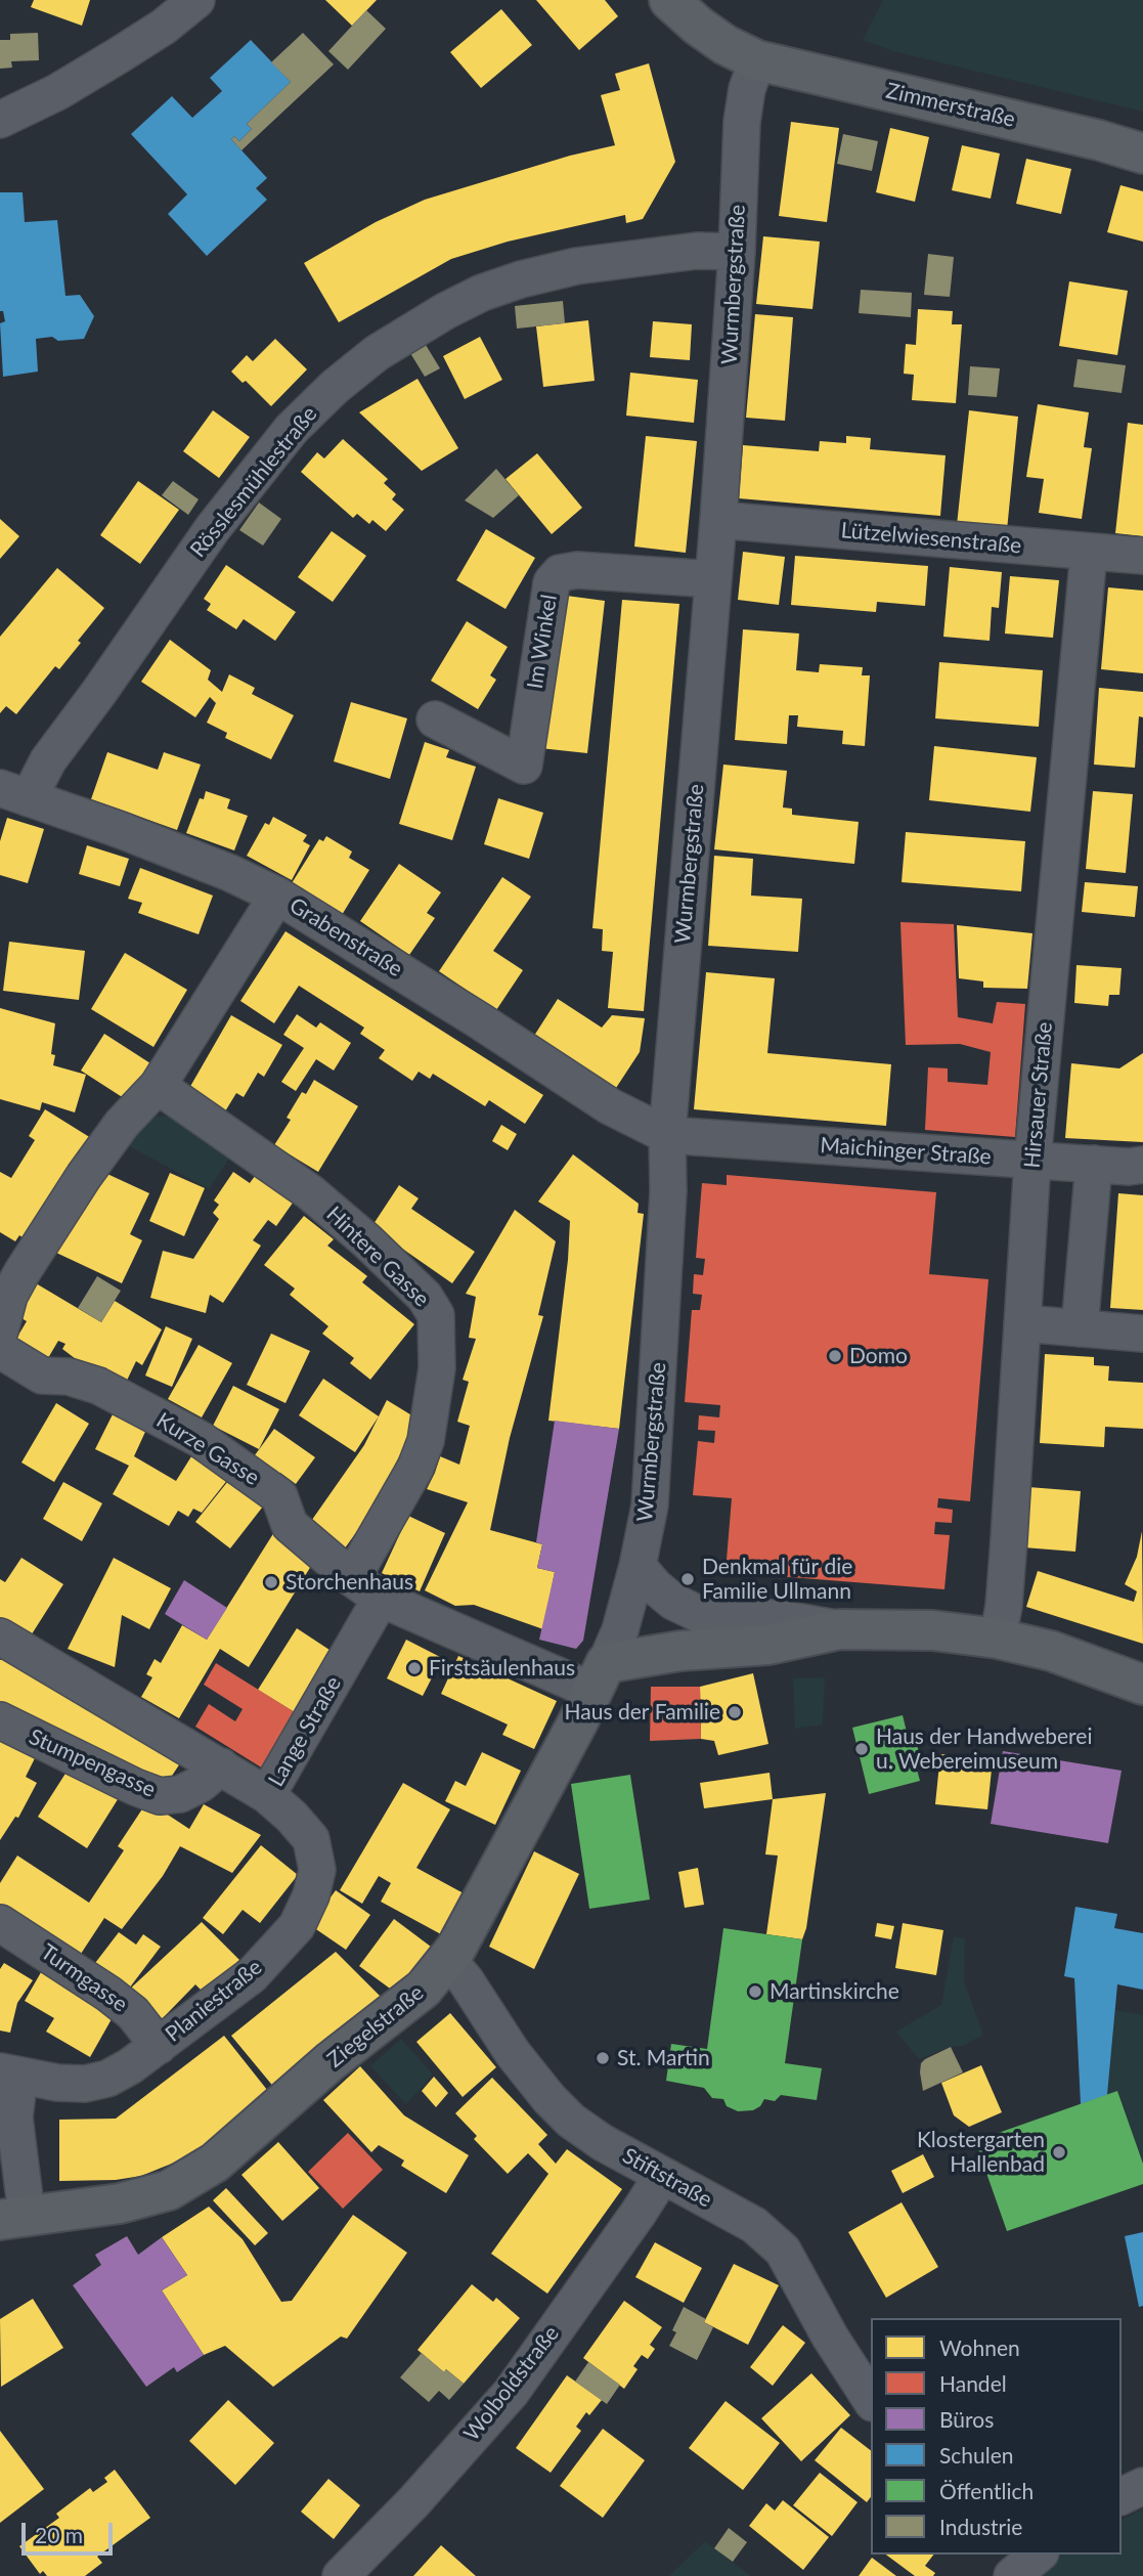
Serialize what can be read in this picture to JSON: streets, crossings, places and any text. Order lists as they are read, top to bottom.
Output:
{
  "streets": {
    "main road": ["Zimmerstraße", "Ziegelstraße"],
    "street": [
      "Wurmbergstraße",
      "Rösslesmühlestraße",
      "Lützelwiesenstraße",
      "Im Winkel",
      "Grabenstraße",
      "Hirsauer Straße",
      "Maichinger Straße",
      "Hintere Gasse",
      "Kurze Gasse",
      "Lange Straße",
      "Stumpengasse",
      "Turmgasse",
      "Planiestraße",
      "Stiftstraße",
      "Wolboldstraße"
    ]
  },
  "crossings": [
    ["Zimmerstraße", "Wurmbergstraße"],
    ["Wurmbergstraße", "Rösslesmühlestraße"],
    ["Wurmbergstraße", "Lützelwiesenstraße"],
    ["Wurmbergstraße", "Im Winkel"],
    ["Wurmbergstraße", "Grabenstraße"],
    ["Wurmbergstraße", "Maichinger Straße"],
    ["Wurmbergstraße", "Ziegelstraße"],
    ["Rösslesmühlestraße", "Grabenstraße"],
    ["Lützelwiesenstraße", "Hirsauer Straße"],
    ["Grabenstraße", "Maichinger Straße"],
    ["Hirsauer Straße", "Maichinger Straße"],
    ["Hintere Gasse", "Kurze Gasse"],
    ["Kurze Gasse", "Lange Straße"],
    ["Lange Straße", "Stumpengasse"],
    ["Lange Straße", "Planiestraße"],
    ["Turmgasse", "Planiestraße"],
    ["Planiestraße", "Ziegelstraße"],
    ["Ziegelstraße", "Stiftstraße"],
    ["Stiftstraße", "Wolboldstraße"]
  ],
  "places": [
    "Domo",
    "Denkmal für die Familie Ullmann",
    "Storchenhaus",
    "Firstsäulenhaus",
    "Haus der Familie",
    "Haus der Handweberei u. Webereimuseum",
    "Martinskirche",
    "St. Martin",
    "Klostergarten Hallenbad"
  ],
  "legend": [
    "Wohnen",
    "Handel",
    "Büros",
    "Schulen",
    "Öffentlich",
    "Industrie"
  ],
  "scale_bar": "20 m"
}
